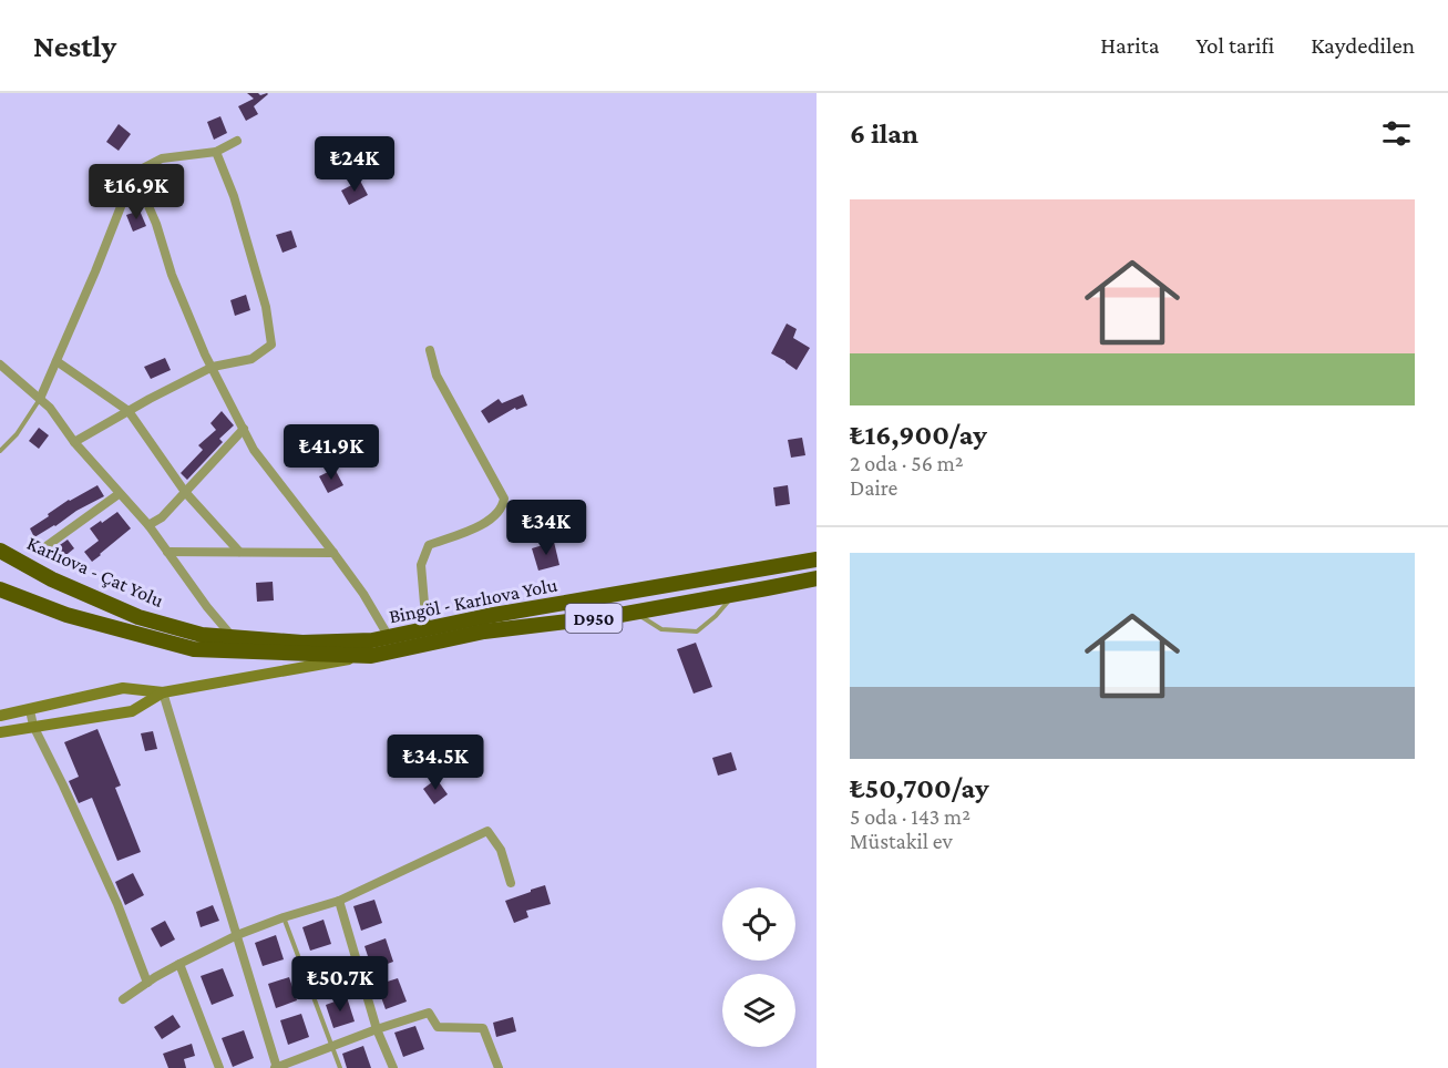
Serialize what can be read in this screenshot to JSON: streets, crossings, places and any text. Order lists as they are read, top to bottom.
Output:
{
  "streets": {
    "highway": ["Karlıova - Çat Yolu", "Bingöl - Karlıova Yolu", "D950"]
  },
  "crossings": [
    ["Karlıova - Çat Yolu", "Bingöl - Karlıova Yolu"]
  ],
  "page": {
    "header": "Nestly",
    "nav": ["Harita", "Yol tarifi", "Kaydedilen"],
    "heading": "6 ilan",
    "price": [
      "₺24K",
      "₺16.9K",
      "₺41.9K",
      "₺34K",
      "₺34.5K",
      "₺50.7K"
    ],
    "list": [
      {
        "name": "₺16,900/ay",
        "note": "2 oda · 56 m² · Daire"
      },
      {
        "name": "₺50,700/ay",
        "note": "5 oda · 143 m² · Müstakil ev"
      }
    ]
  }
}
